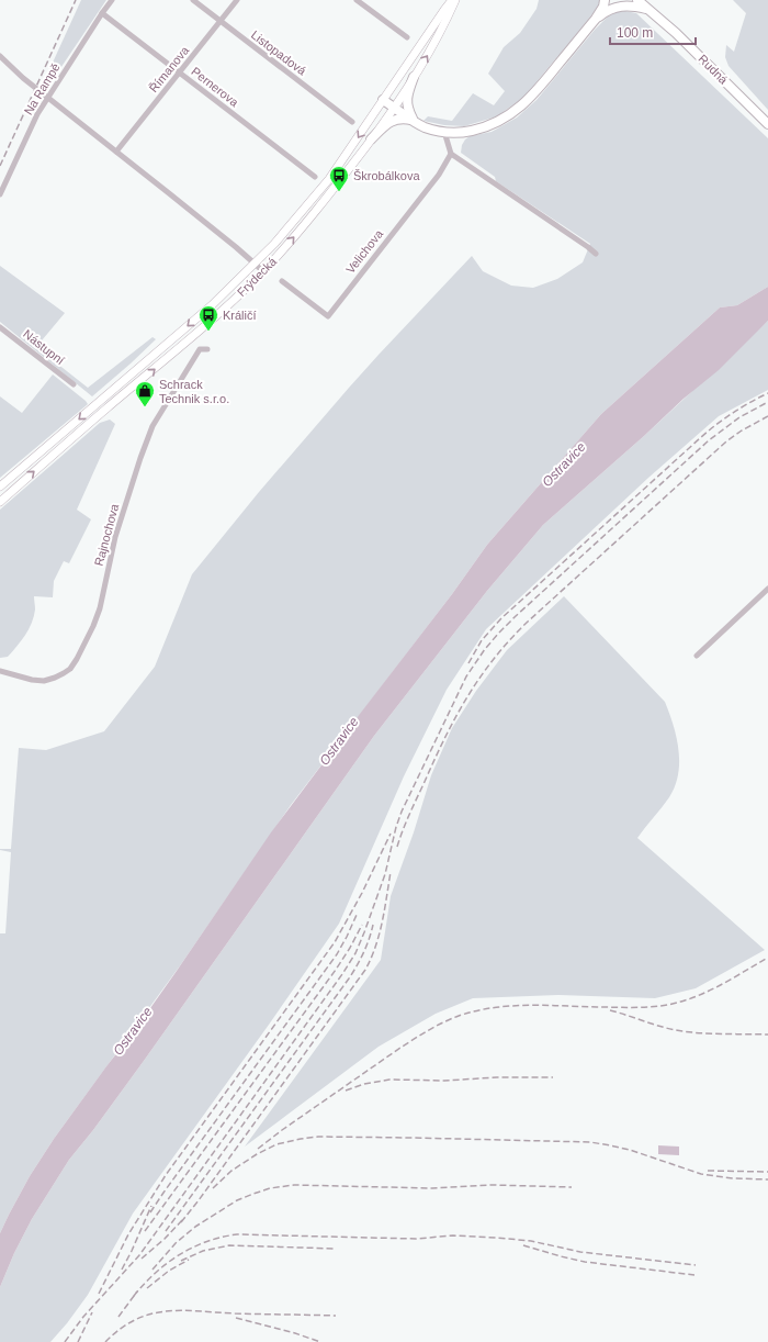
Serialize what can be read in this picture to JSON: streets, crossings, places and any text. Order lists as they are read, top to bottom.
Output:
{
  "streets": {
    "main road": ["Rudná", "Frýdecká"],
    "street": [
      "Listopadová",
      "Římanova",
      "Pernerova",
      "Na Rampě",
      "Velichova",
      "Nástupní",
      "Rajnochova"
    ]
  },
  "crossings": [
    ["Listopadová", "Římanova"],
    ["Římanova", "Pernerova"],
    ["Pernerova", "Na Rampě"]
  ],
  "water": ["Ostravice"],
  "places": {
    "bus stop": ["Škrobálkova", "Králičí"],
    "shop": ["Schrack Technik s.r.o."]
  },
  "scale_bar": "100 m"
}
